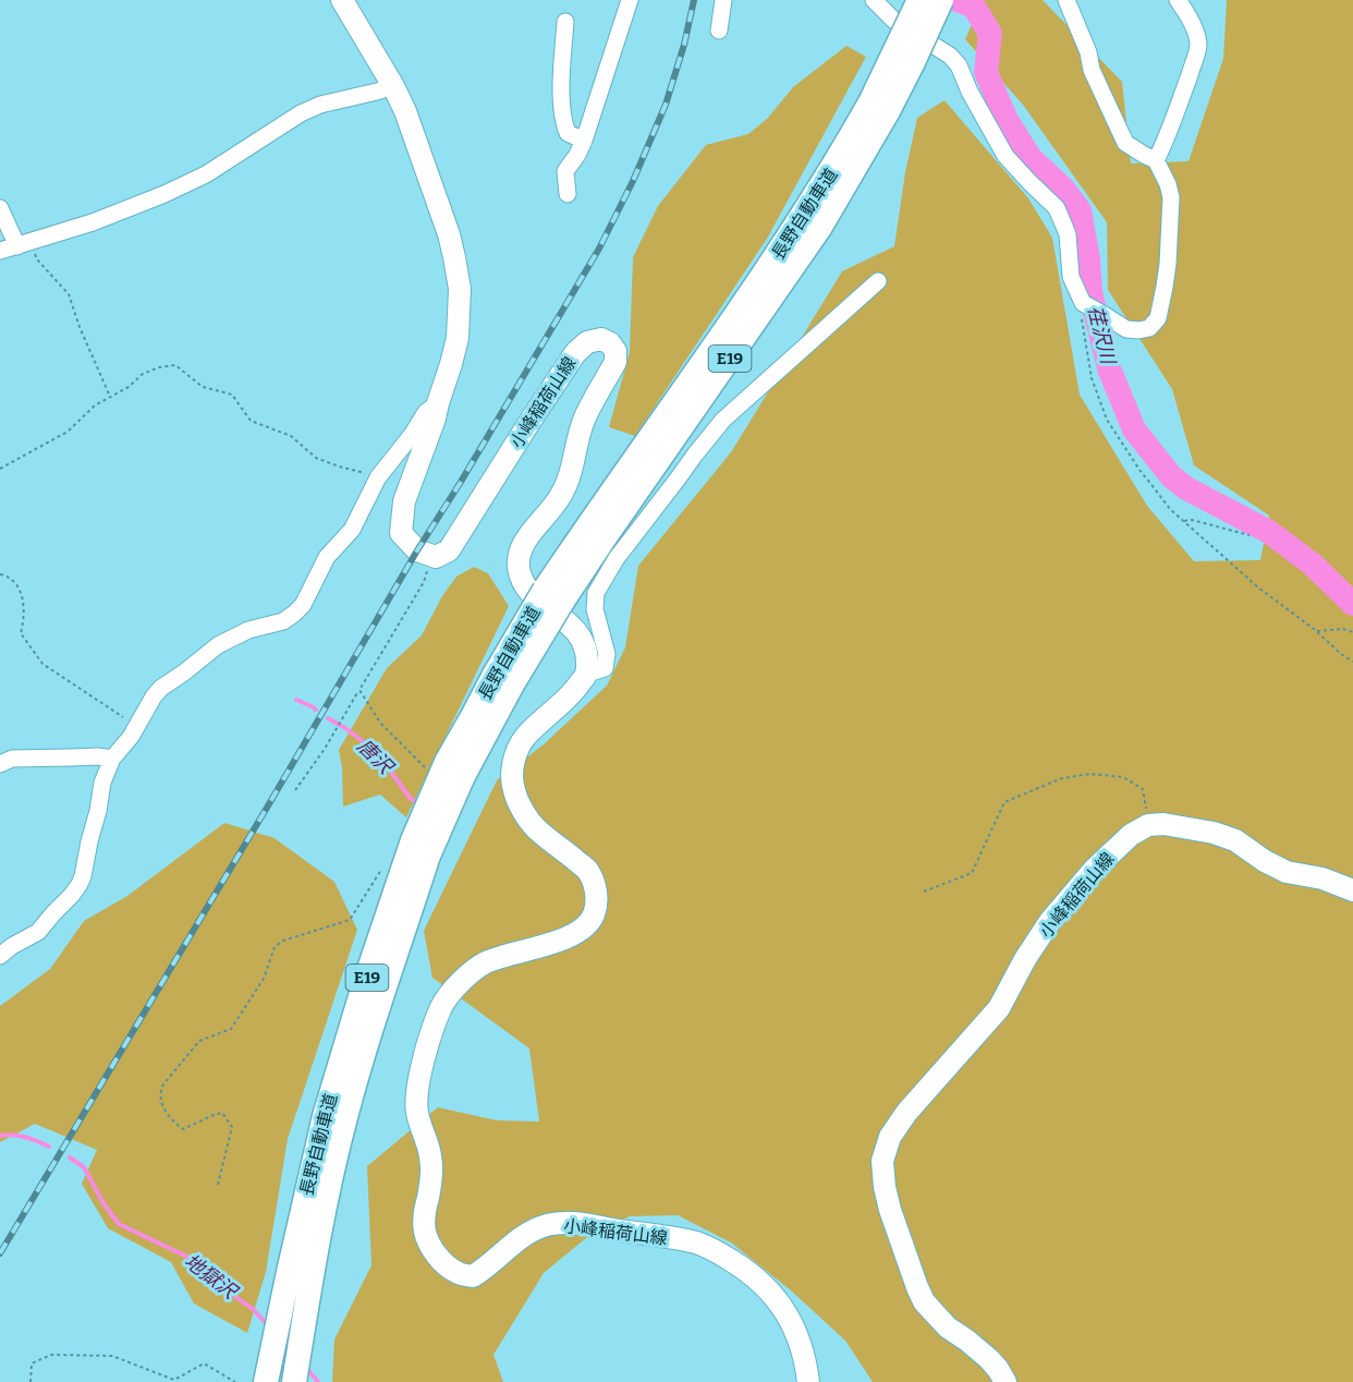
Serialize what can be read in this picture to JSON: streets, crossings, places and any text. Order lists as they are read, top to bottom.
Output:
{
  "streets": {
    "highway": ["長野自動車道", "E19"],
    "main road": ["小峰稲荷山線"]
  },
  "water": ["荏沢川", "唐沢", "地獄沢"]
}
